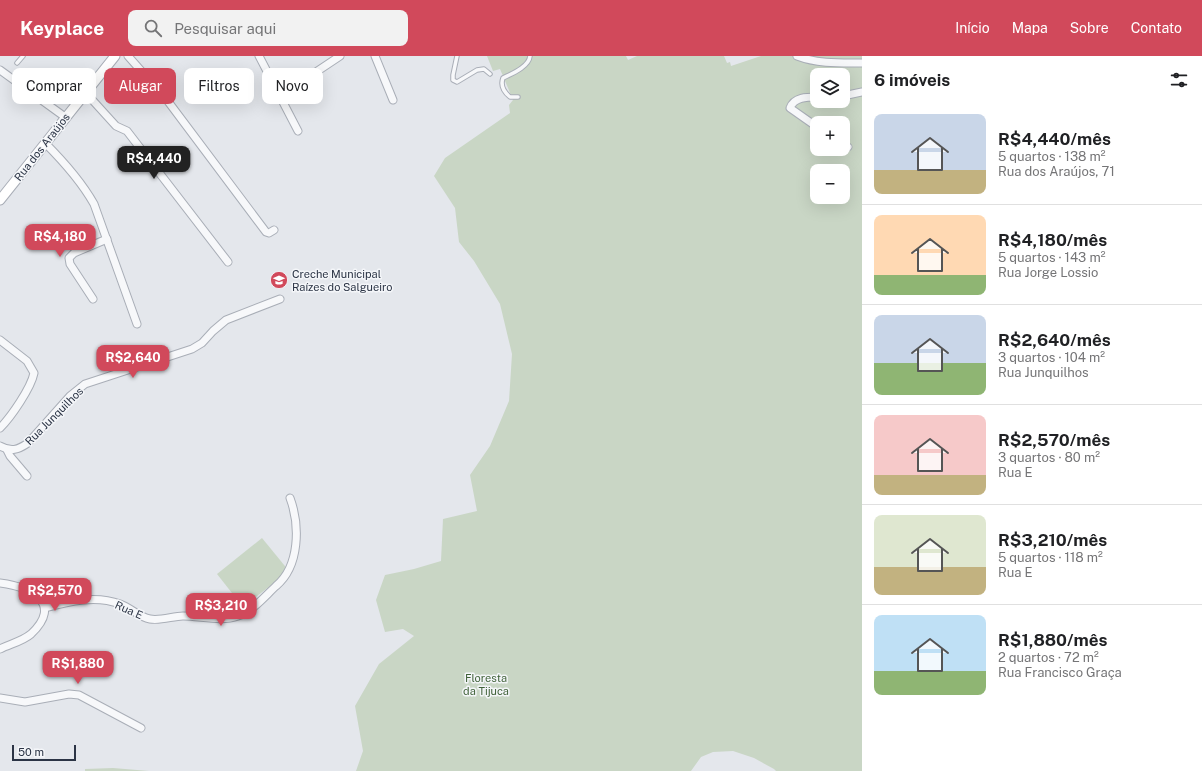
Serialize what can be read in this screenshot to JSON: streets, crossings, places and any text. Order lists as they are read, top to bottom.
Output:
{
  "streets": {
    "street": ["Rua dos Araújos", "Rua Junquilhos", "Rua E"]
  },
  "parks": ["Floresta da Tijuca"],
  "places": {
    "school or university": ["Creche Municipal Raízes do Salgueiro"]
  },
  "scale_bar": "50 m",
  "page": {
    "header": "Keyplace",
    "search": "Pesquisar aqui",
    "nav": [
      "Início",
      "Mapa",
      "Sobre",
      "Contato"
    ],
    "heading": "6 imóveis",
    "map_buttons": ["+", "−"],
    "chip": [
      "Comprar",
      "Alugar",
      "Filtros",
      "Novo"
    ],
    "list": [
      {
        "name": "R$4,440/mês",
        "note": "5 quartos · 138 m² · Rua dos Araújos, 71"
      },
      {
        "name": "R$4,180/mês",
        "note": "5 quartos · 143 m² · Rua Jorge Lossio"
      },
      {
        "name": "R$2,640/mês",
        "note": "3 quartos · 104 m² · Rua Junquilhos"
      },
      {
        "name": "R$2,570/mês",
        "note": "3 quartos · 80 m² · Rua E"
      },
      {
        "name": "R$3,210/mês",
        "note": "5 quartos · 118 m² · Rua E"
      },
      {
        "name": "R$1,880/mês",
        "note": "2 quartos · 72 m² · Rua Francisco Graça"
      }
    ],
    "price": [
      "R$4,440",
      "R$4,180",
      "R$2,640",
      "R$2,570",
      "R$3,210",
      "R$1,880"
    ],
    "scale": "50 m"
  }
}
